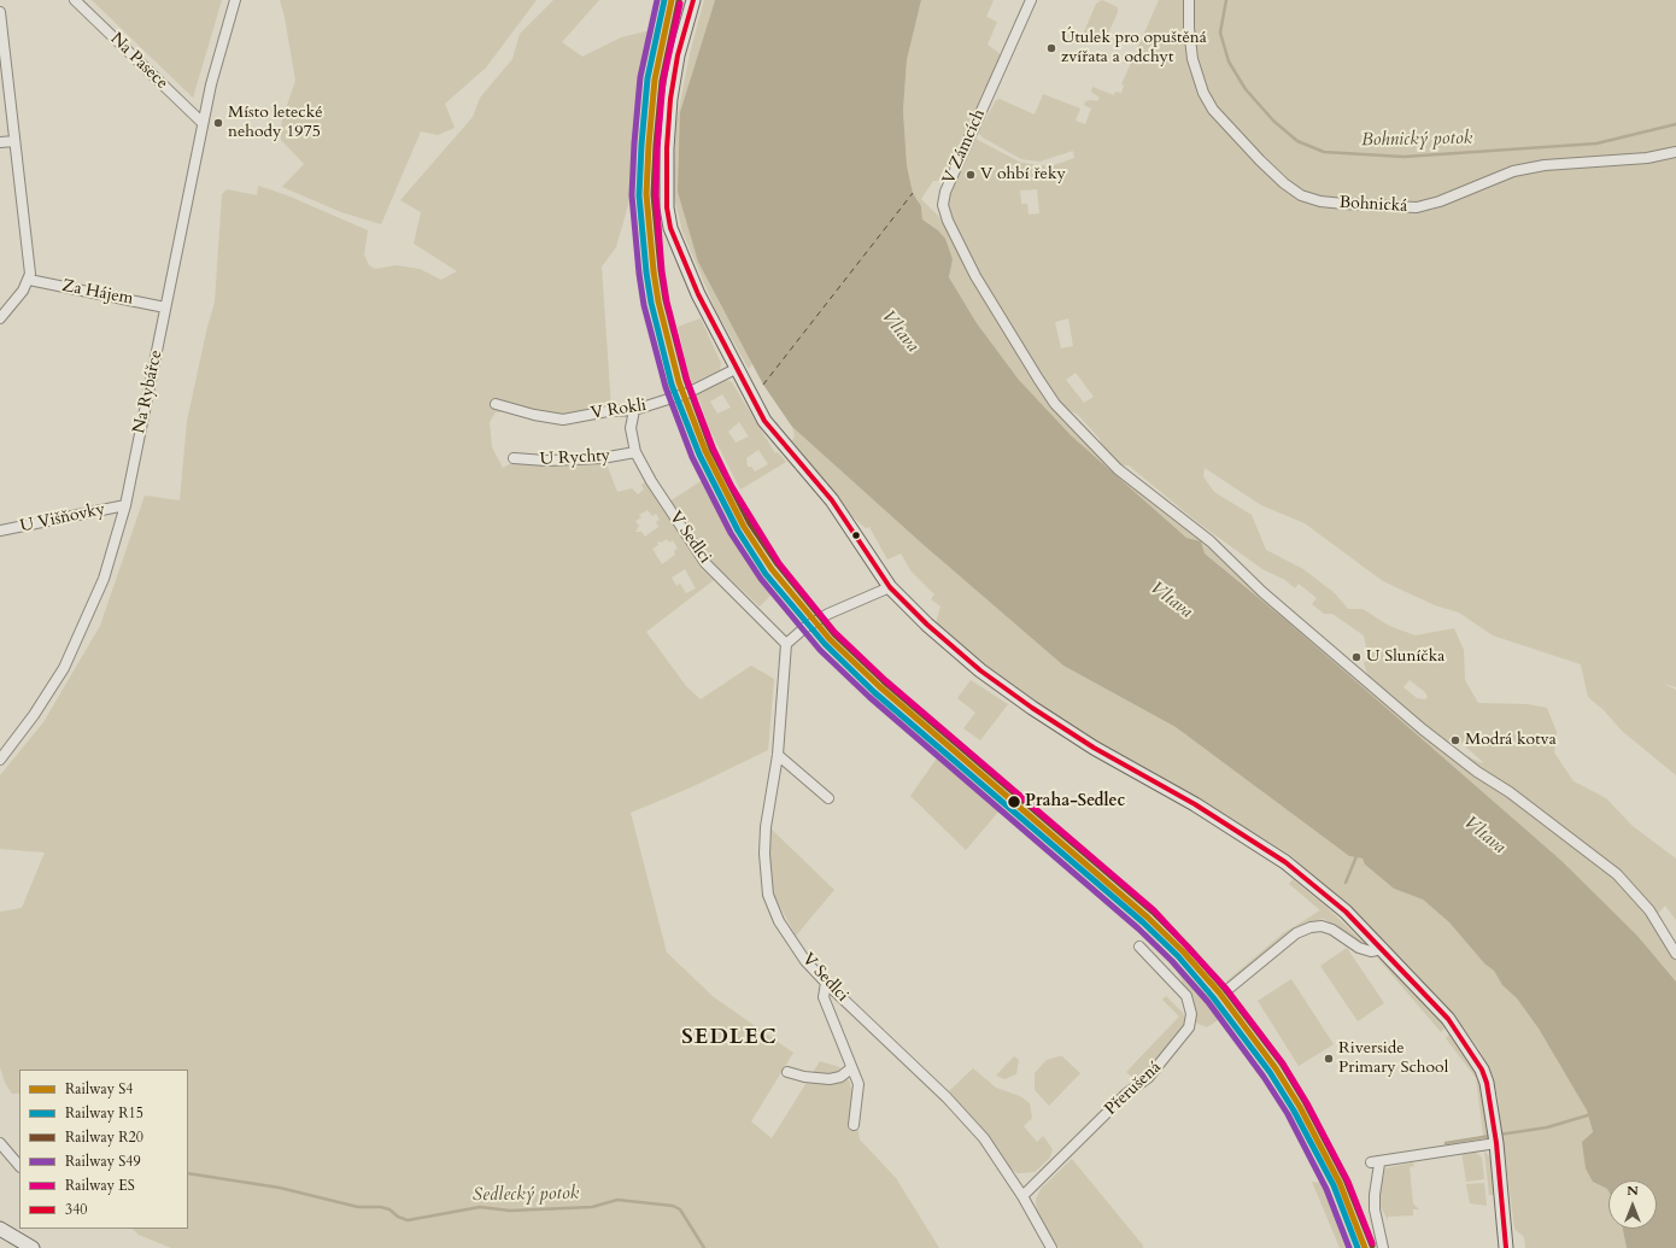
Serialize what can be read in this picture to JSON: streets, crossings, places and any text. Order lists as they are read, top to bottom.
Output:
{
  "streets": {
    "street": [
      "Na Pasece",
      "V Zámcích",
      "Bohnická",
      "Za Hájem",
      "Na Rybářce",
      "V Rokli",
      "U Rychty",
      "U Višňovky",
      "V Sedlci",
      "Přerušená"
    ]
  },
  "crossings": [
    ["Na Pasece", "Na Rybářce"],
    ["Za Hájem", "Na Rybářce"],
    ["Na Rybářce", "U Višňovky"],
    ["V Rokli", "V Sedlci"],
    ["U Rychty", "V Sedlci"],
    ["V Sedlci", "Přerušená"]
  ],
  "districts": ["SEDLEC"],
  "water": ["Bohnický potok", "Vltava", "Sedlecký potok"],
  "places": [
    "Útulek pro opuštěná zvířata a odchyt",
    "Místo letecké nehody 1975",
    "V ohbí řeky",
    "U Sluníčka",
    "Modrá kotva",
    "Praha-Sedlec",
    "Riverside Primary School"
  ],
  "lines": [
    "rail line S4",
    "rail line R15",
    "rail line S49",
    "transit line 340",
    "rail line R20",
    "rail line ES"
  ],
  "legend": [
    "Railway S4",
    "Railway R15",
    "Railway R20",
    "Railway S49",
    "Railway ES",
    "340"
  ],
  "north": "top"
}
